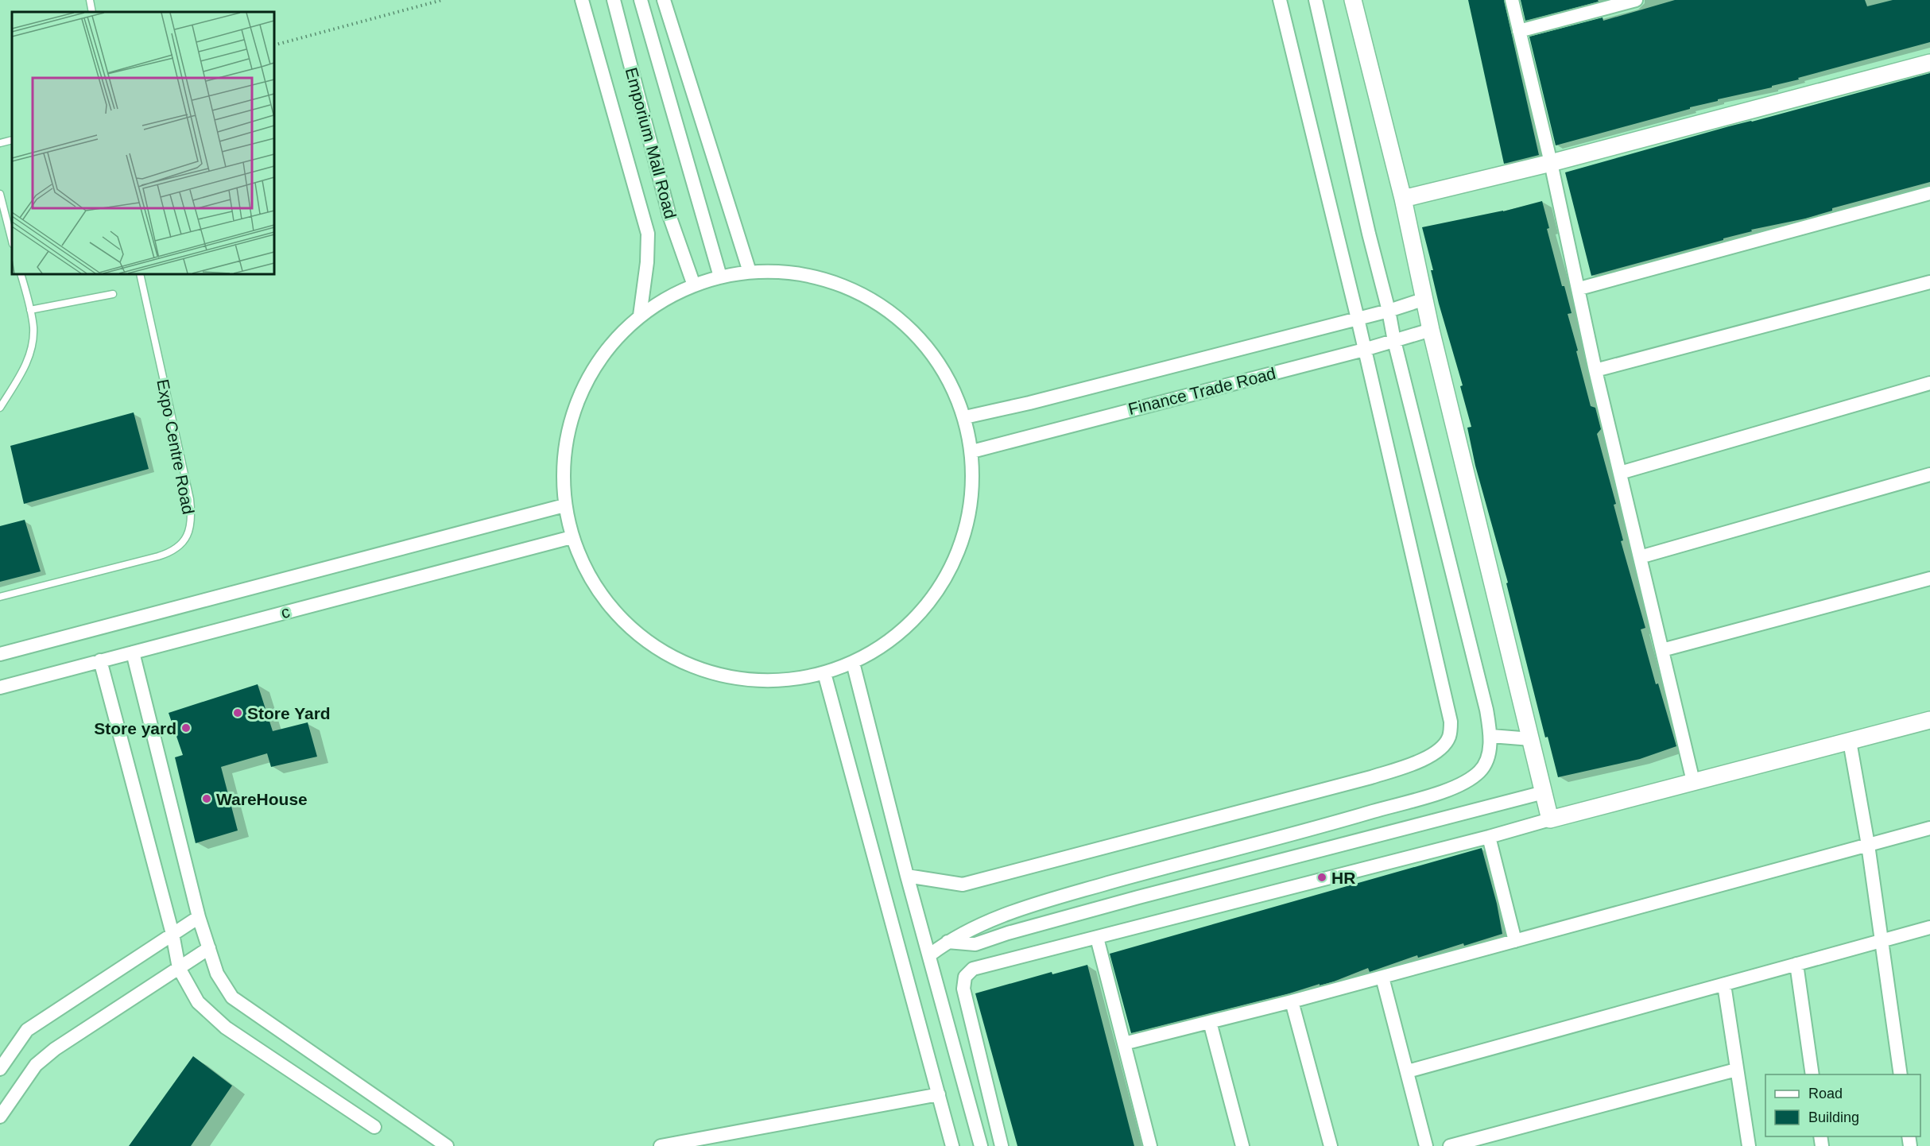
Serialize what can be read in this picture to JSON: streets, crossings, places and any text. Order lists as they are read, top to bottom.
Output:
{
  "streets": {
    "street": ["Emporium Mall Road", "Finance Trade Road", "c"],
    "lane": ["Expo Centre Road"]
  },
  "places": [
    "Store Yard",
    "Store yard",
    "WareHouse",
    "HR"
  ],
  "legend": ["Road", "Building"]
}
